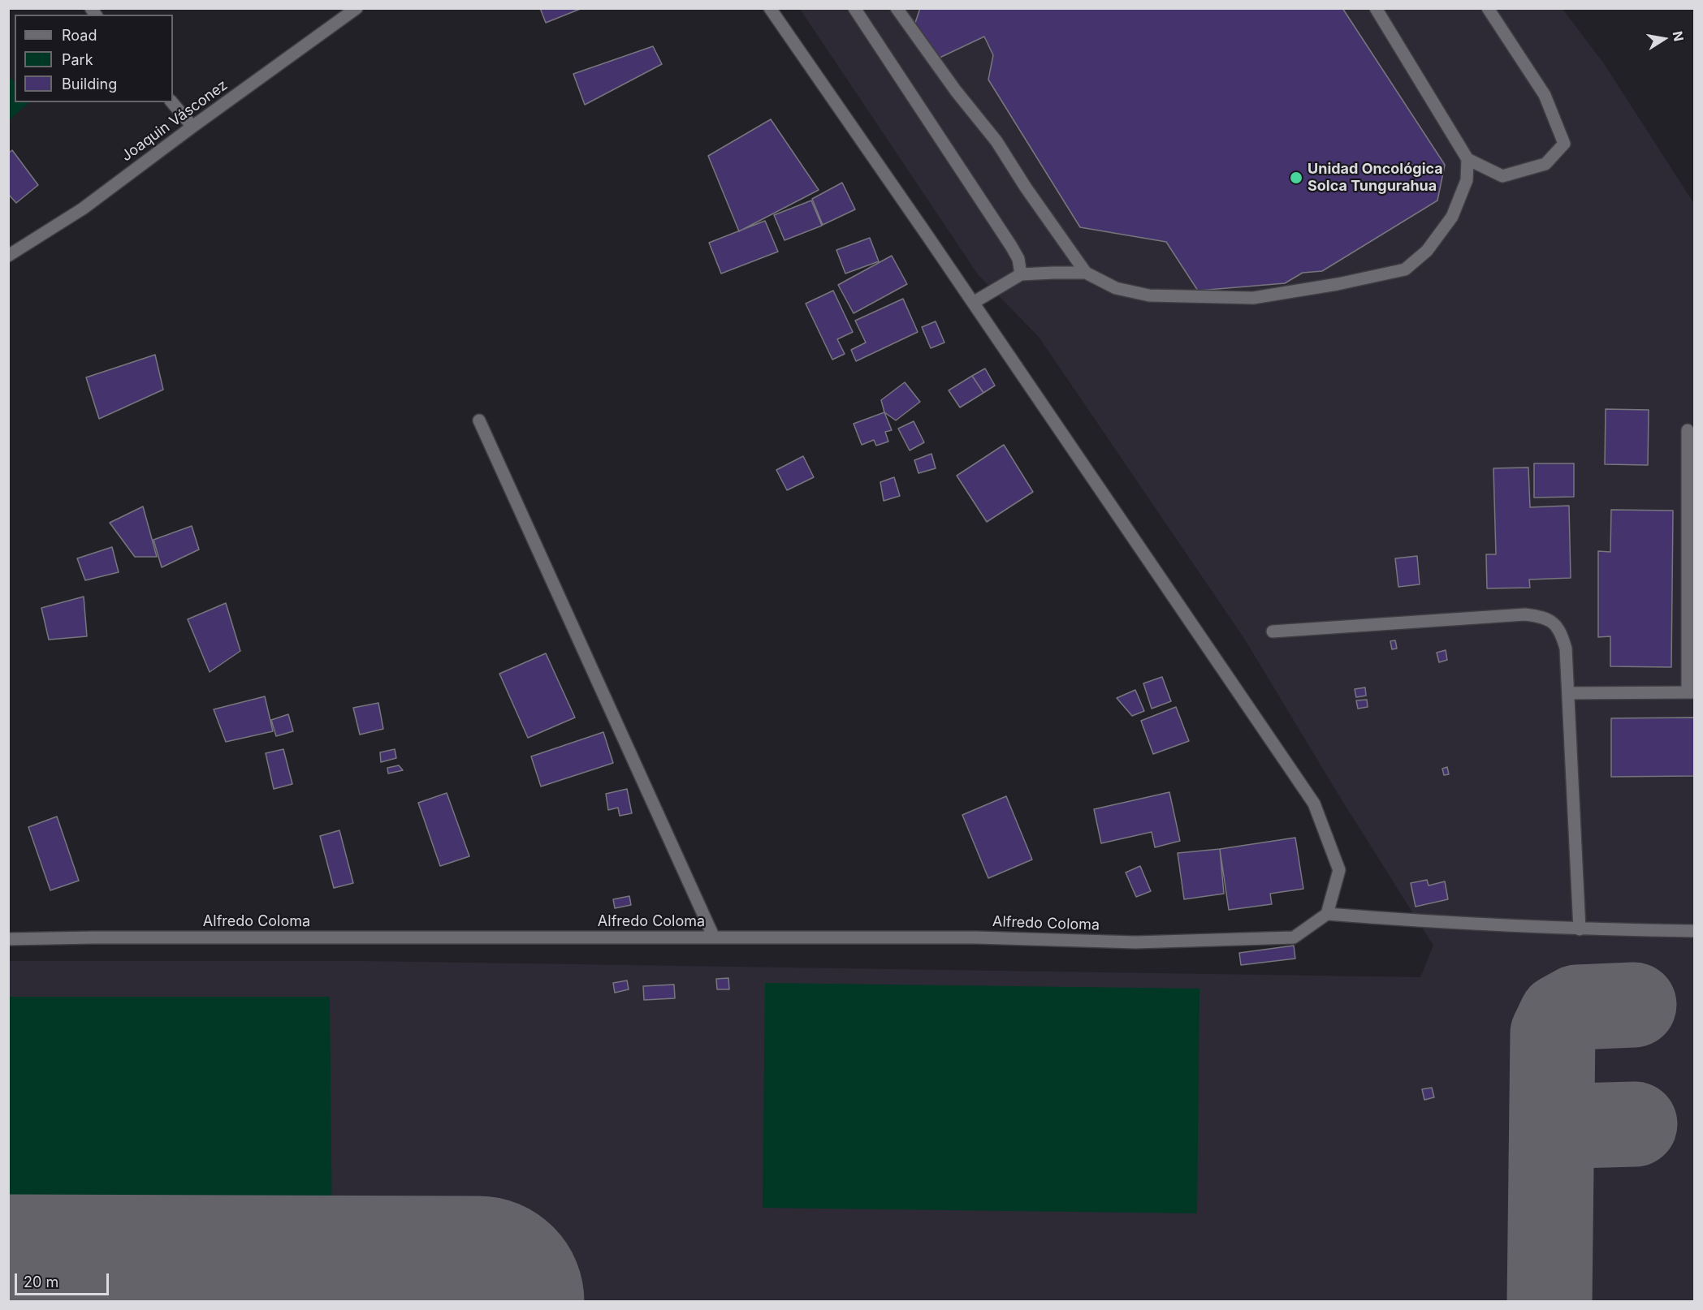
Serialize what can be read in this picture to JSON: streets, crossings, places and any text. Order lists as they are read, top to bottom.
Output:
{
  "streets": {
    "street": ["Joaquin Vásconez", "Alfredo Coloma"]
  },
  "places": ["Unidad Oncológica Solca Tungurahua"],
  "legend": ["Road", "Park", "Building"],
  "scale_bar": "20 m",
  "north": "right"
}
